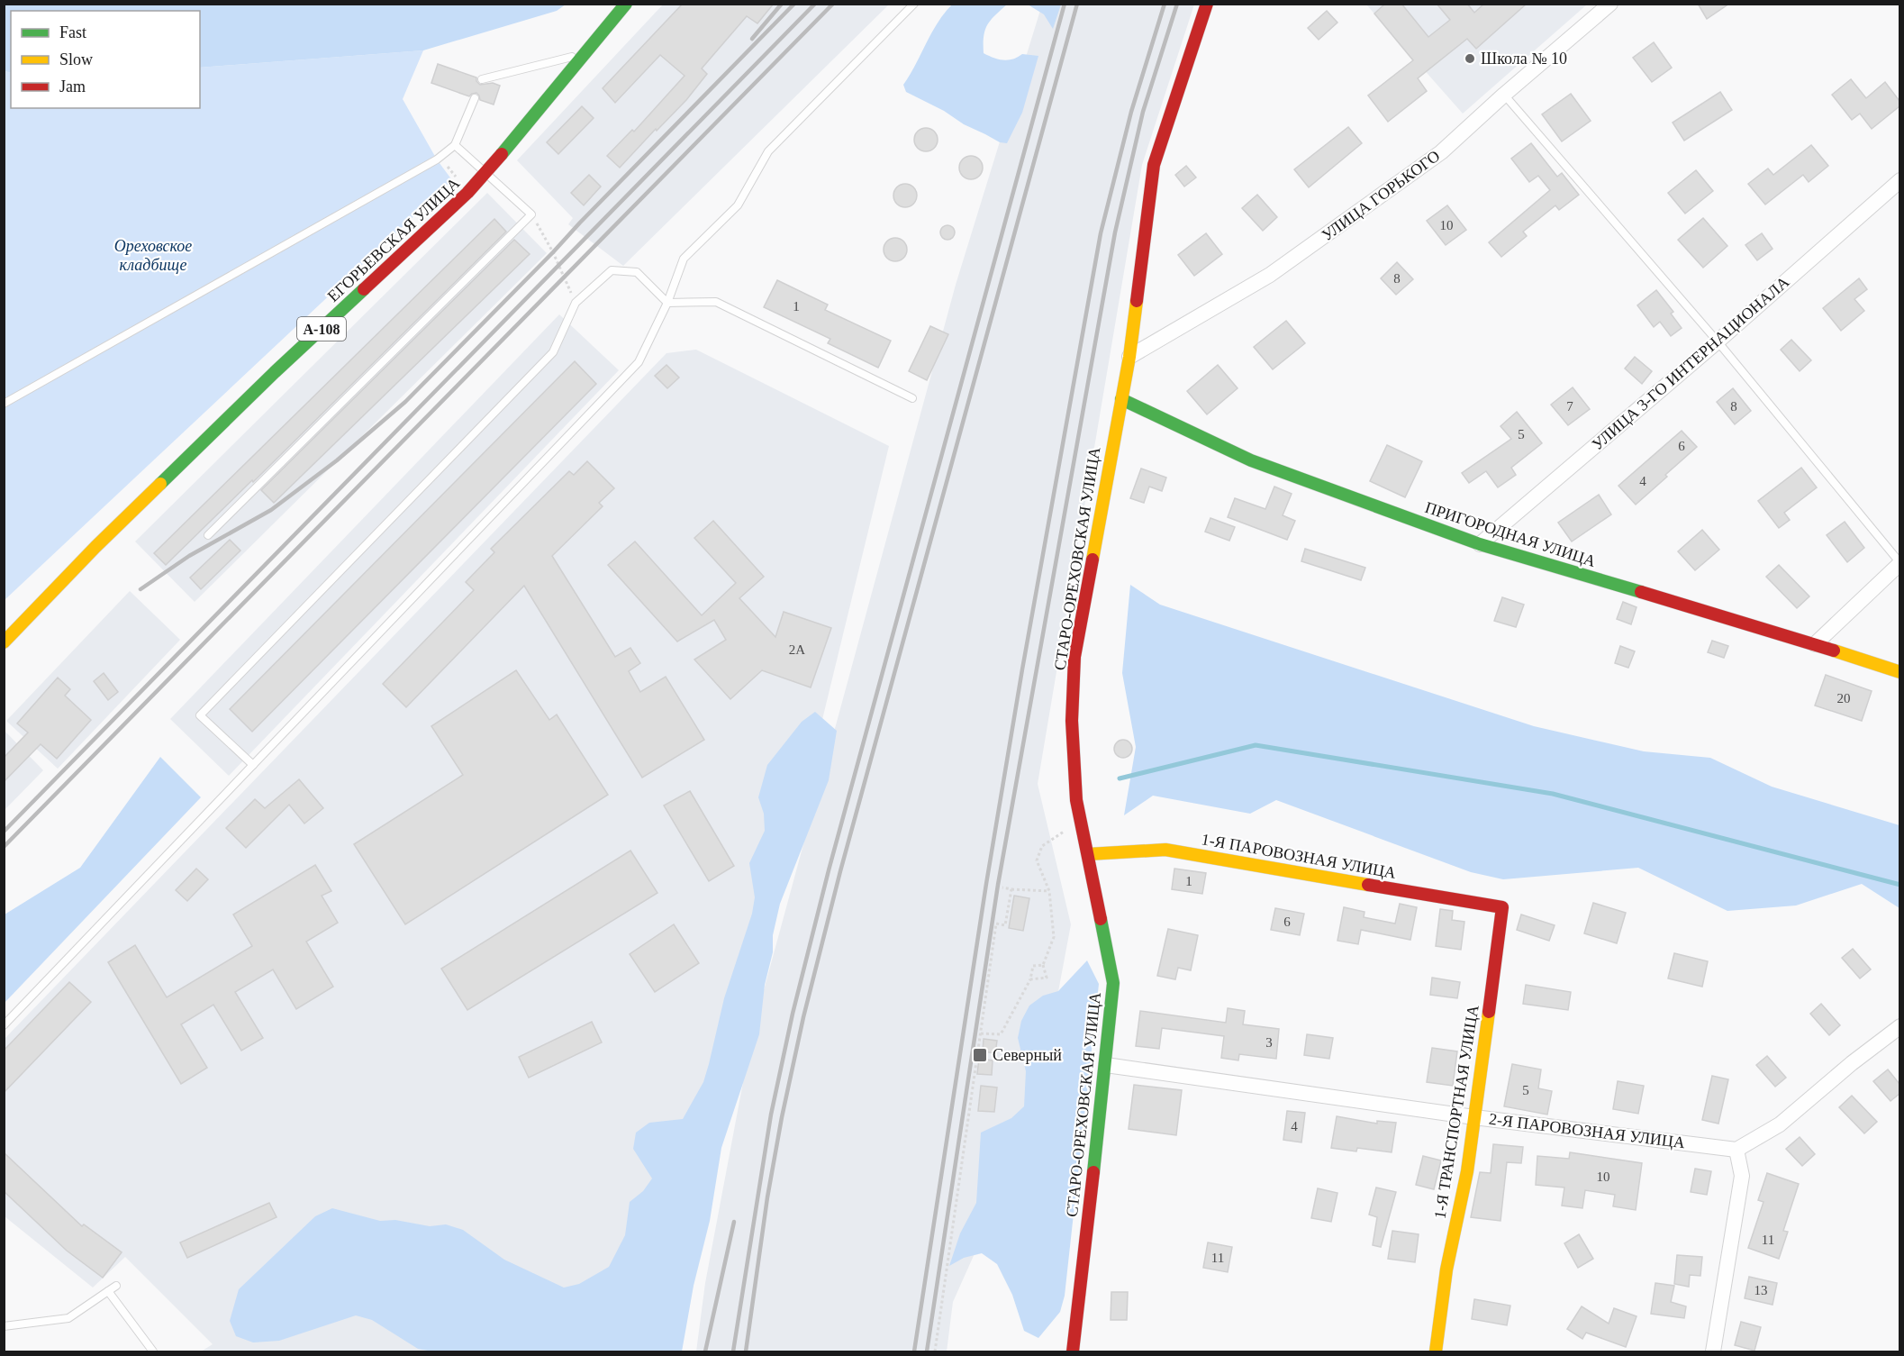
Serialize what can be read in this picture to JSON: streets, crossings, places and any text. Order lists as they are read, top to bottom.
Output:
{
  "streets": {
    "main road": [
      "ЕГОРЬЕВСКАЯ УЛИЦА",
      "А-108",
      "ПРИГОРОДНАЯ УЛИЦА",
      "СТАРО-ОРЕХОВСКАЯ УЛИЦА",
      "1-Я ПАРОВОЗНАЯ УЛИЦА",
      "1-Я ТРАНСПОРТНАЯ УЛИЦА"
    ],
    "street": ["УЛИЦА ГОРЬКОГО", "УЛИЦА 3-ГО ИНТЕРНАЦИОНАЛА", "2-Я ПАРОВОЗНАЯ УЛИЦА"]
  },
  "crossings": [
    ["УЛИЦА ГОРЬКОГО", "СТАРО-ОРЕХОВСКАЯ УЛИЦА"],
    ["УЛИЦА 3-ГО ИНТЕРНАЦИОНАЛА", "ПРИГОРОДНАЯ УЛИЦА"],
    ["ПРИГОРОДНАЯ УЛИЦА", "СТАРО-ОРЕХОВСКАЯ УЛИЦА"],
    ["СТАРО-ОРЕХОВСКАЯ УЛИЦА", "1-Я ПАРОВОЗНАЯ УЛИЦА"],
    ["СТАРО-ОРЕХОВСКАЯ УЛИЦА", "2-Я ПАРОВОЗНАЯ УЛИЦА"],
    ["1-Я ПАРОВОЗНАЯ УЛИЦА", "1-Я ТРАНСПОРТНАЯ УЛИЦА"],
    ["1-Я ТРАНСПОРТНАЯ УЛИЦА", "2-Я ПАРОВОЗНАЯ УЛИЦА"]
  ],
  "parks": ["Ореховское кладбище"],
  "places": {
    "other": ["Школа № 10"],
    "transit": ["Северный"]
  },
  "house_numbers": [
    "10",
    "8",
    "1",
    "7",
    "8",
    "5",
    "6",
    "4",
    "2А",
    "20",
    "1",
    "6",
    "3",
    "5",
    "4",
    "10",
    "11",
    "11",
    "13"
  ],
  "legend": ["Fast", "Slow", "Jam"]
}
